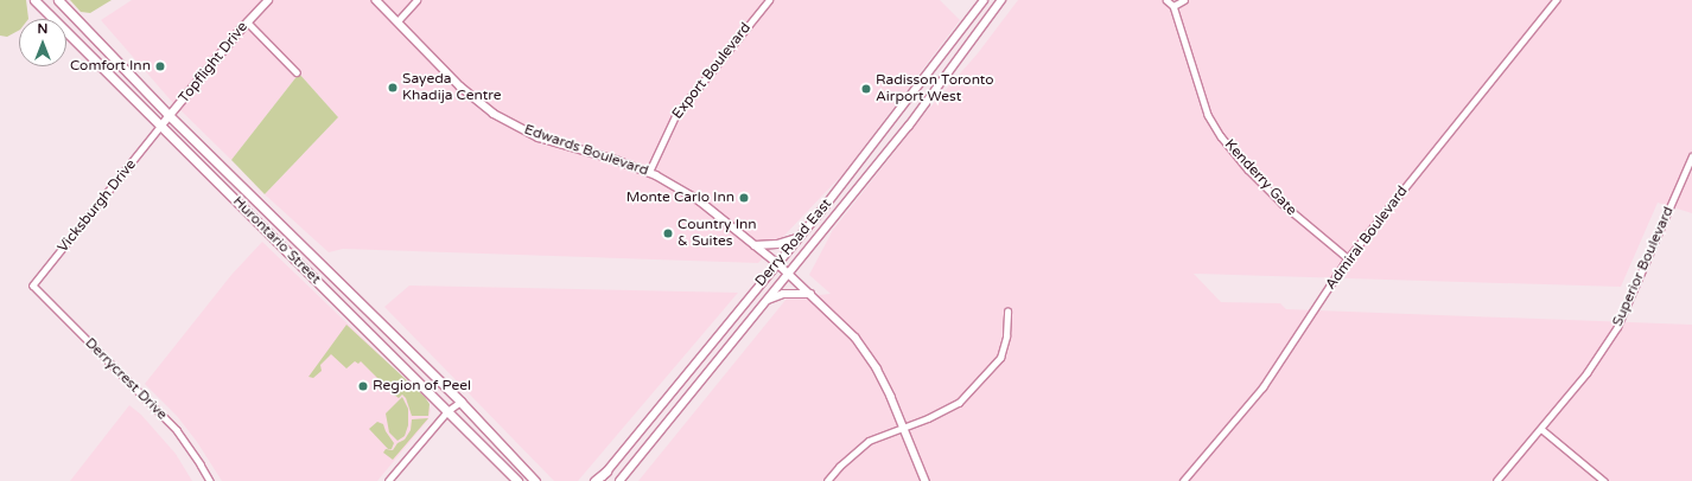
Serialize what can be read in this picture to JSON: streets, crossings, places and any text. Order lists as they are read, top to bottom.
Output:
{
  "streets": {
    "main road": ["Hurontario Street", "Derry Road East"],
    "street": [
      "Topflight Drive",
      "Export Boulevard",
      "Edwards Boulevard",
      "Kenderry Gate",
      "Vicksburgh Drive",
      "Admiral Boulevard",
      "Superior Boulevard",
      "Derrycrest Drive"
    ]
  },
  "crossings": [
    ["Topflight Drive", "Vicksburgh Drive"],
    ["Topflight Drive", "Hurontario Street"],
    ["Export Boulevard", "Edwards Boulevard"],
    ["Edwards Boulevard", "Derry Road East"],
    ["Kenderry Gate", "Admiral Boulevard"],
    ["Vicksburgh Drive", "Hurontario Street"],
    ["Vicksburgh Drive", "Derrycrest Drive"]
  ],
  "places": [
    "Comfort Inn",
    "Sayeda Khadija Centre",
    "Radisson Toronto Airport West",
    "Monte Carlo Inn",
    "Country Inn & Suites",
    "Region of Peel"
  ],
  "north": "top"
}
